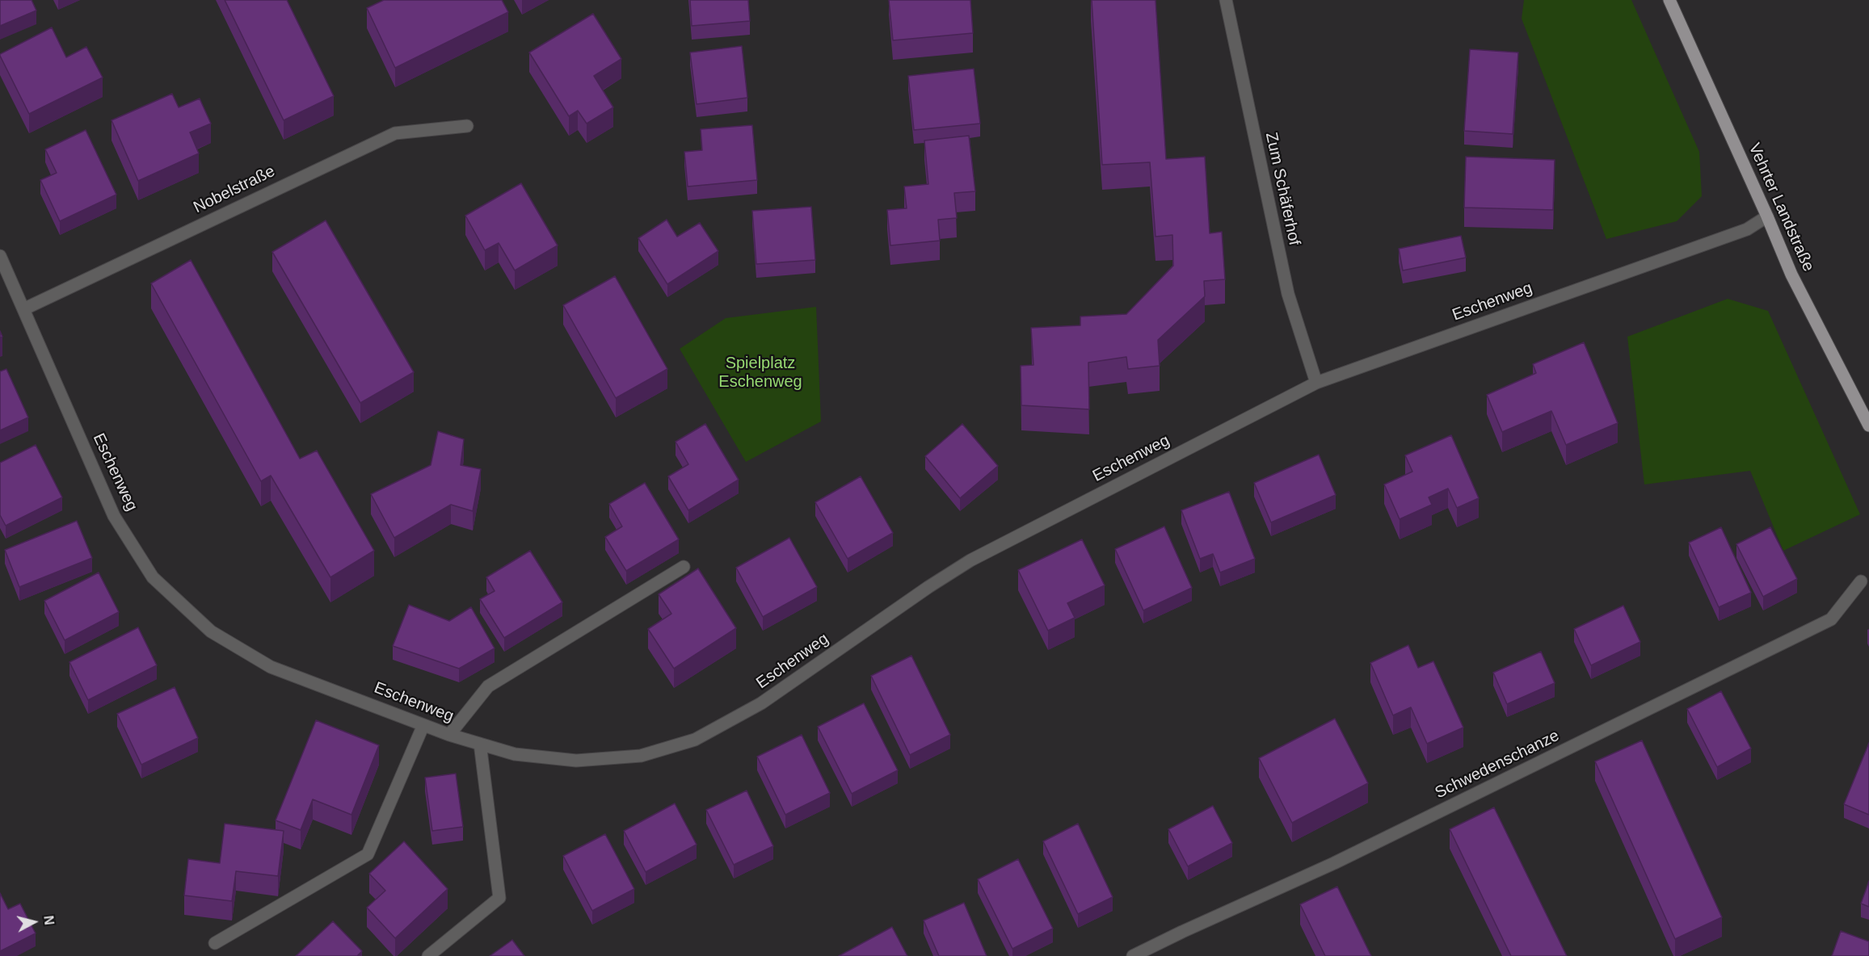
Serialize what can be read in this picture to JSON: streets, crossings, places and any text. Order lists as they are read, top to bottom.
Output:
{
  "streets": {
    "main road": ["Vehrter Landstraße"],
    "street": [
      "Zum Schäferhof",
      "Nobelstraße",
      "Eschenweg",
      "Schwedenschanze"
    ]
  },
  "crossings": [
    ["Zum Schäferhof", "Eschenweg"],
    ["Nobelstraße", "Eschenweg"],
    ["Vehrter Landstraße", "Eschenweg"]
  ],
  "parks": ["Spielplatz Eschenweg"],
  "north": "right"
}
